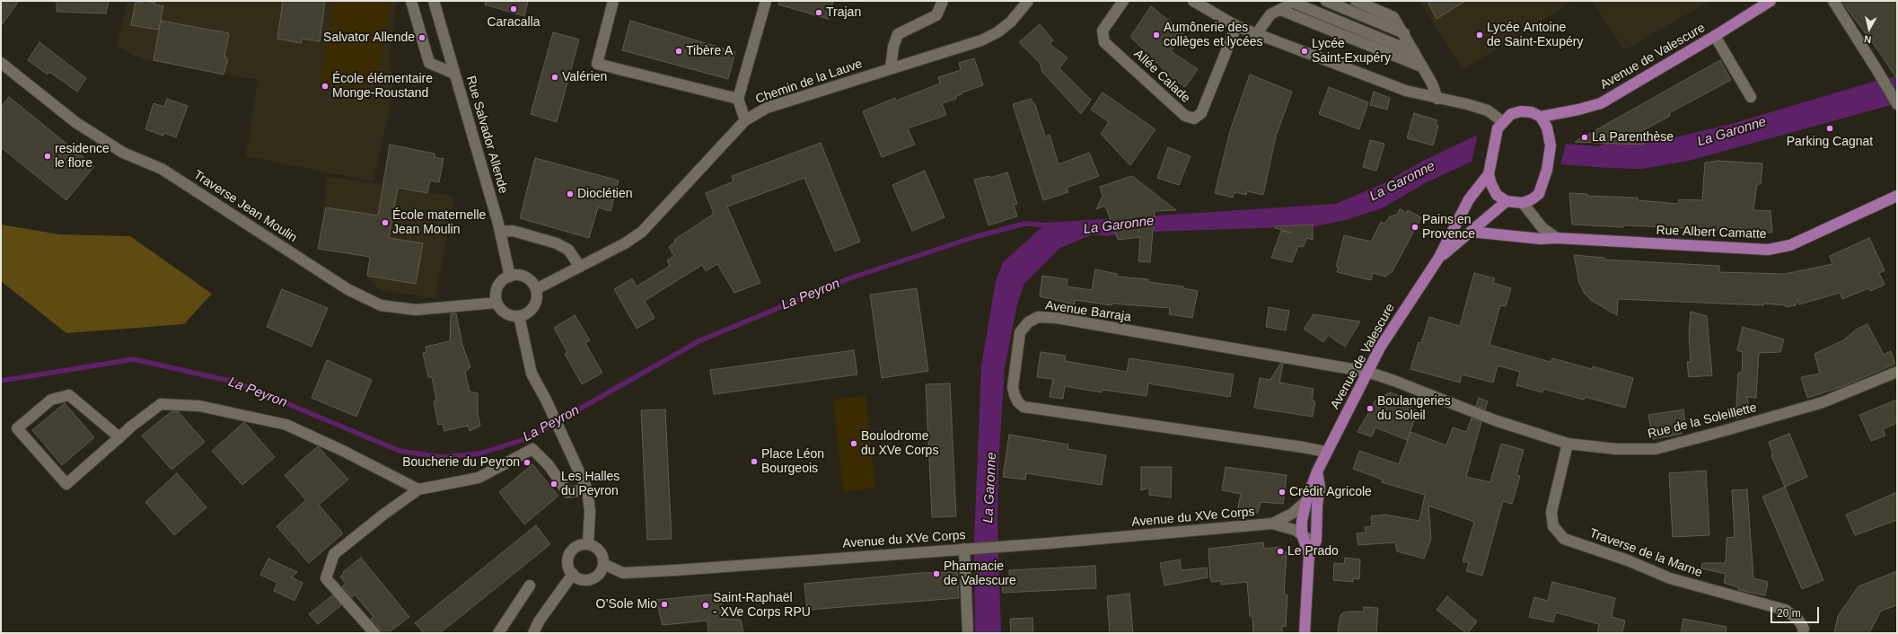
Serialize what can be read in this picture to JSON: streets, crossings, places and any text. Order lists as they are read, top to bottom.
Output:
{
  "streets": {
    "main road": ["Avenue de Valescure", "Rue Albert Camatte"],
    "street": [
      "Allée Calade",
      "Chemin de la Lauve",
      "Rue Salvador Allende",
      "Traverse Jean Moulin",
      "Avenue Barraja",
      "Rue de la Soleillette",
      "Avenue du XVe Corps",
      "Traverse de la Marne"
    ]
  },
  "crossings": [
    ["Avenue de Valescure", "Rue Albert Camatte"],
    ["Avenue de Valescure", "Avenue Barraja"],
    ["Avenue de Valescure", "Rue de la Soleillette"],
    ["Avenue de Valescure", "Avenue du XVe Corps"],
    ["Chemin de la Lauve", "Rue Salvador Allende"],
    ["Chemin de la Lauve", "Traverse Jean Moulin"],
    ["Rue Salvador Allende", "Traverse Jean Moulin"],
    ["Avenue Barraja", "Rue de la Soleillette"],
    ["Rue de la Soleillette", "Traverse de la Marne"]
  ],
  "water": ["La Garonne", "La Peyron"],
  "places": [
    "Caracalla",
    "Trajan",
    "Aumônerie des collèges et lycées",
    "Lycée Antoine de Saint-Exupéry",
    "Salvator Allende",
    "Tibère A",
    "Lycée Saint-Exupéry",
    "Valérien",
    "École élémentaire Monge-Roustand",
    "Parking Cagnat",
    "La Parenthèse",
    "residence le flore",
    "Dioclétien",
    "École maternelle Jean Moulin",
    "Pains en Provence",
    "Boulangeries du Soleil",
    "Boulodrome du XVe Corps",
    "Place Léon Bourgeois",
    "Boucherie du Peyron",
    "Les Halles du Peyron",
    "Crédit Agricole",
    "Le Prado",
    "Pharmacie de Valescure",
    "O’Sole Mio",
    "Saint-Raphaël - XVe Corps RPU"
  ],
  "scale_bar": "20 m",
  "north": "bottom"
}
